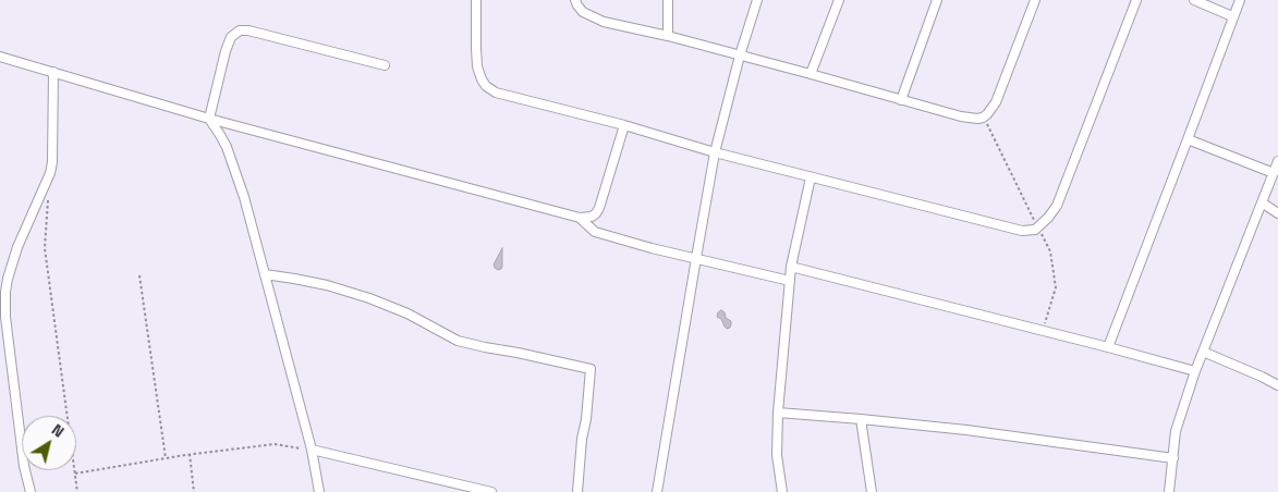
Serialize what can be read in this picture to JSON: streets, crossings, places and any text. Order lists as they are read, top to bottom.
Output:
{
  "north": "top right"
}
